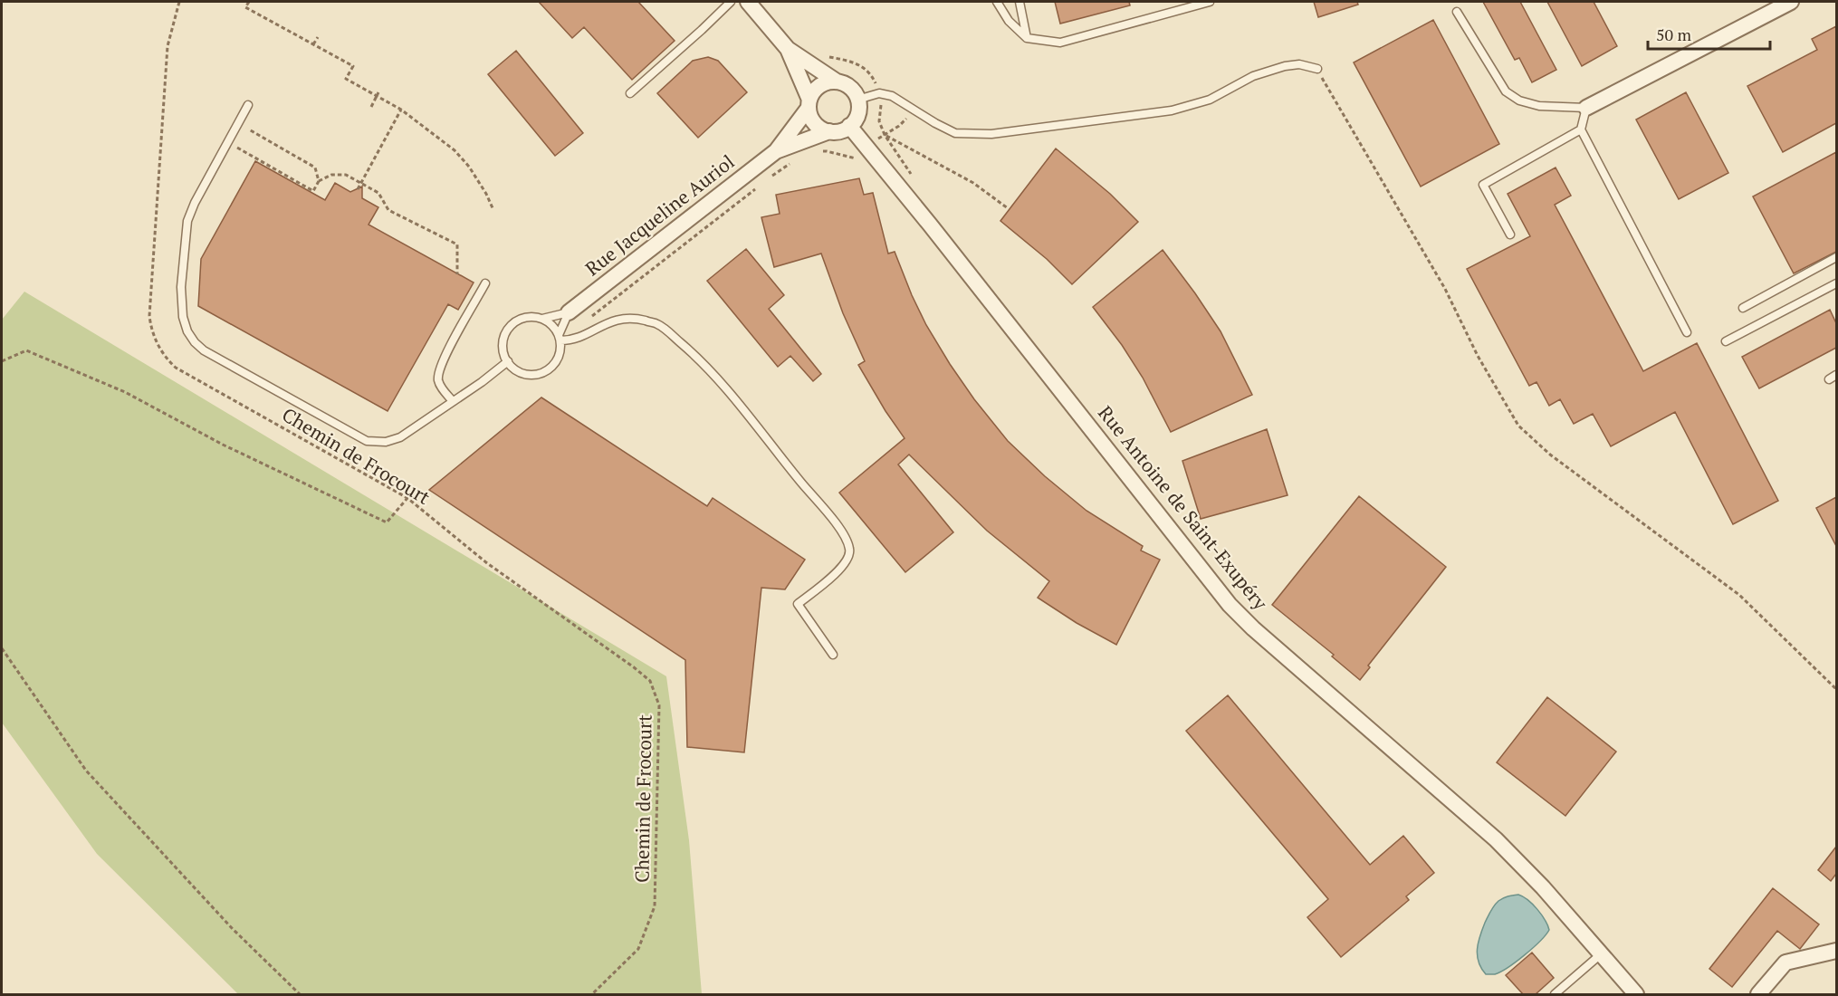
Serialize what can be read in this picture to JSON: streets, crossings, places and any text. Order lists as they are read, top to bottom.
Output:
{
  "streets": {
    "street": ["Rue Jacqueline Auriol", "Rue Antoine de Saint-Exupéry"],
    "path": ["Chemin de Frocourt"]
  },
  "crossings": [
    ["Rue Jacqueline Auriol", "Rue Antoine de Saint-Exupéry"]
  ],
  "scale_bar": "50 m"
}
